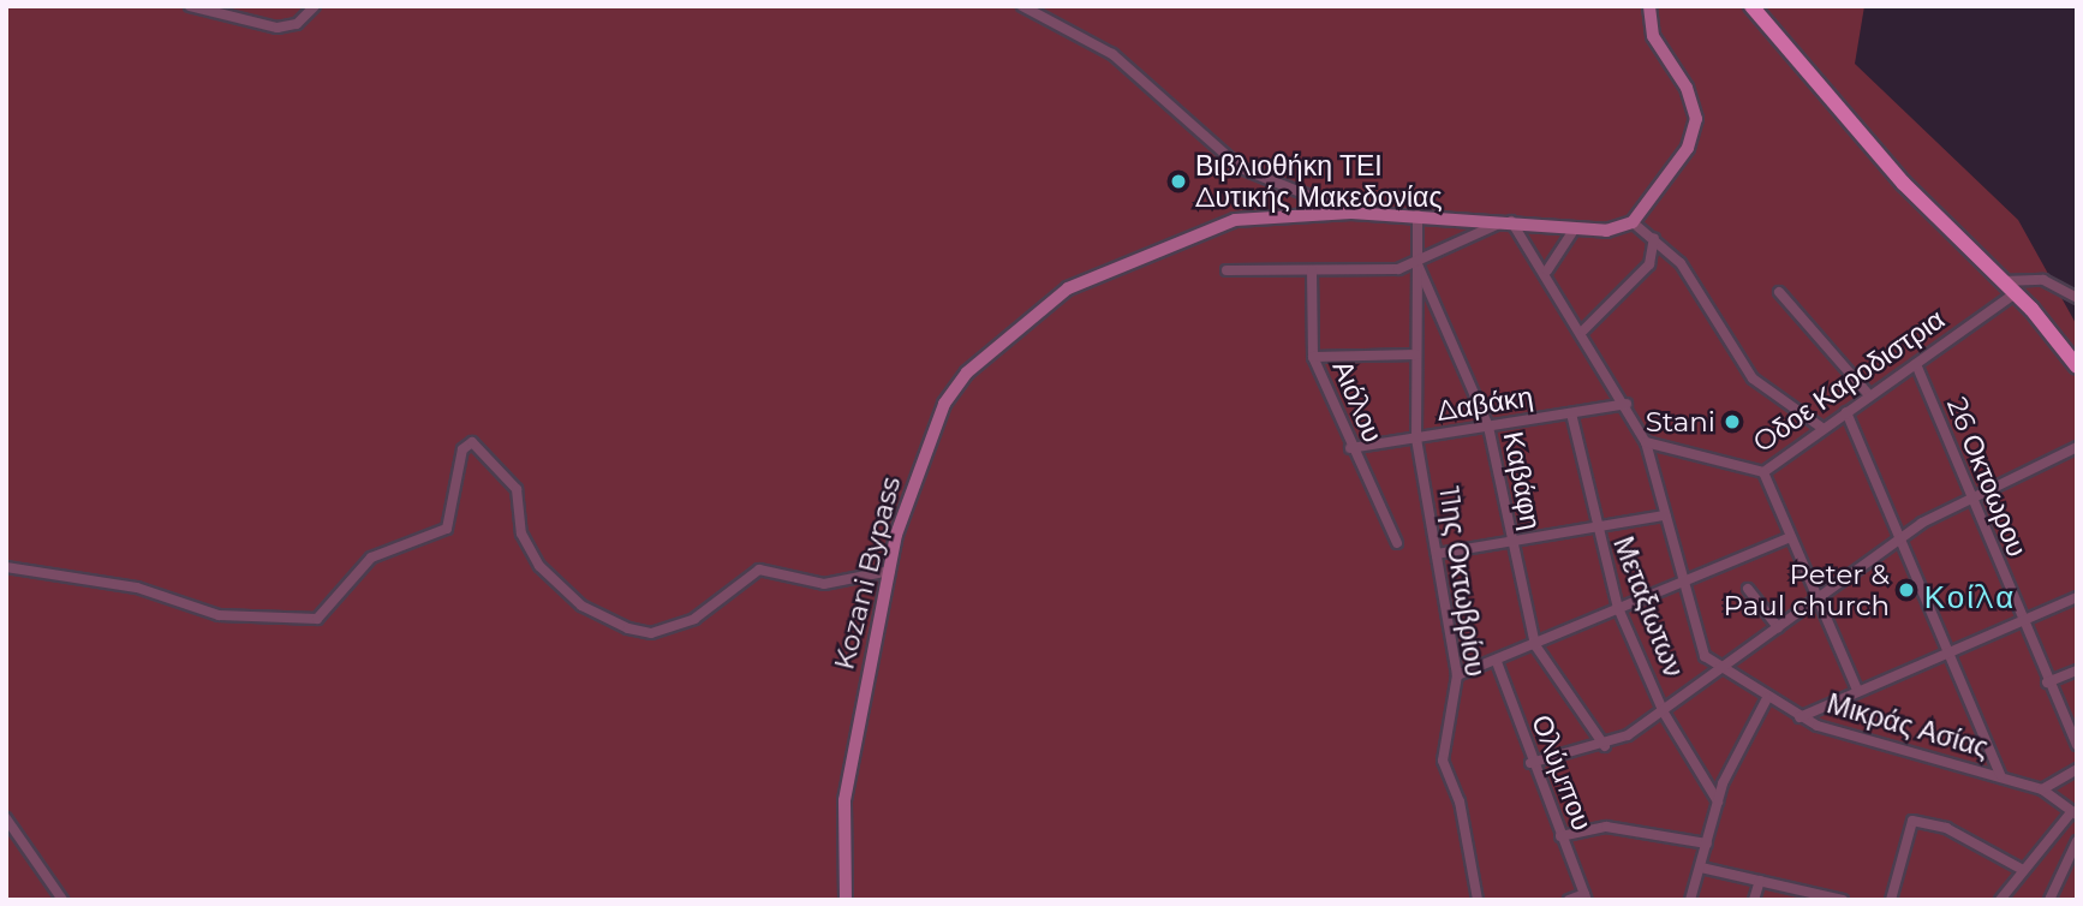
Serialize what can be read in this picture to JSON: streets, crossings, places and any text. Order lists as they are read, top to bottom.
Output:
{
  "streets": {
    "main road": ["Kozani Bypass"],
    "street": [
      "Oδοε Καροδιστρια",
      "Αιόλου",
      "Δαβάκη",
      "26 Οκτοωρου",
      "Καβάφη",
      "11ης Οκτωβρίου",
      "Μεταξιωτων",
      "Μικράς Ασίας",
      "Ολύμπου"
    ]
  },
  "crossings": [
    ["Oδοε Καροδιστρια", "26 Οκτοωρου"],
    ["Oδοε Καροδιστρια", "Μικράς Ασίας"],
    ["Αιόλου", "Δαβάκη"],
    ["Δαβάκη", "Καβάφη"],
    ["Δαβάκη", "11ης Οκτωβρίου"],
    ["Δαβάκη", "Μεταξιωτων"],
    ["Καβάφη", "Kozani Bypass"],
    ["Καβάφη", "11ης Οκτωβρίου"]
  ],
  "districts": ["Κοίλα"],
  "places": ["Βιβλιοθήκη ΤΕΙ Δυτικής Μακεδονίας", "Stani", "Peter & Paul church"]
}
